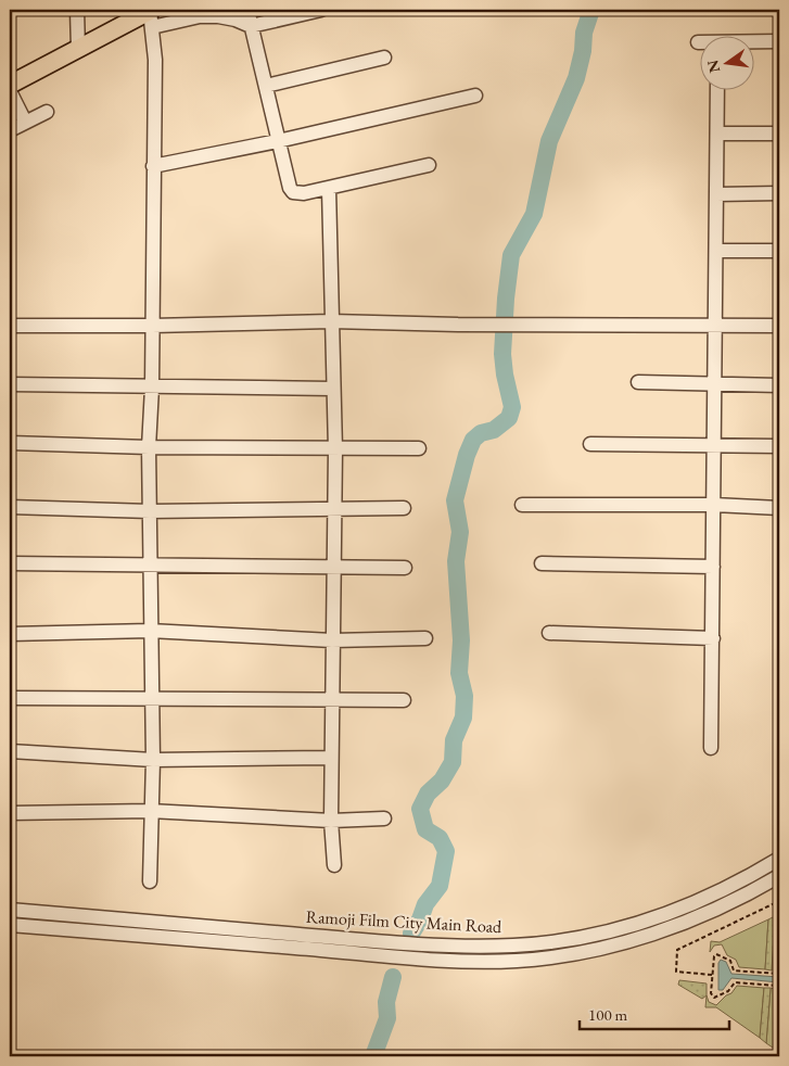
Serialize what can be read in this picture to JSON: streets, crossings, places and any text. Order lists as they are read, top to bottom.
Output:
{
  "streets": {
    "street": ["Ramoji Film City Main Road"]
  },
  "scale_bar": "100 m",
  "north": "left"
}
